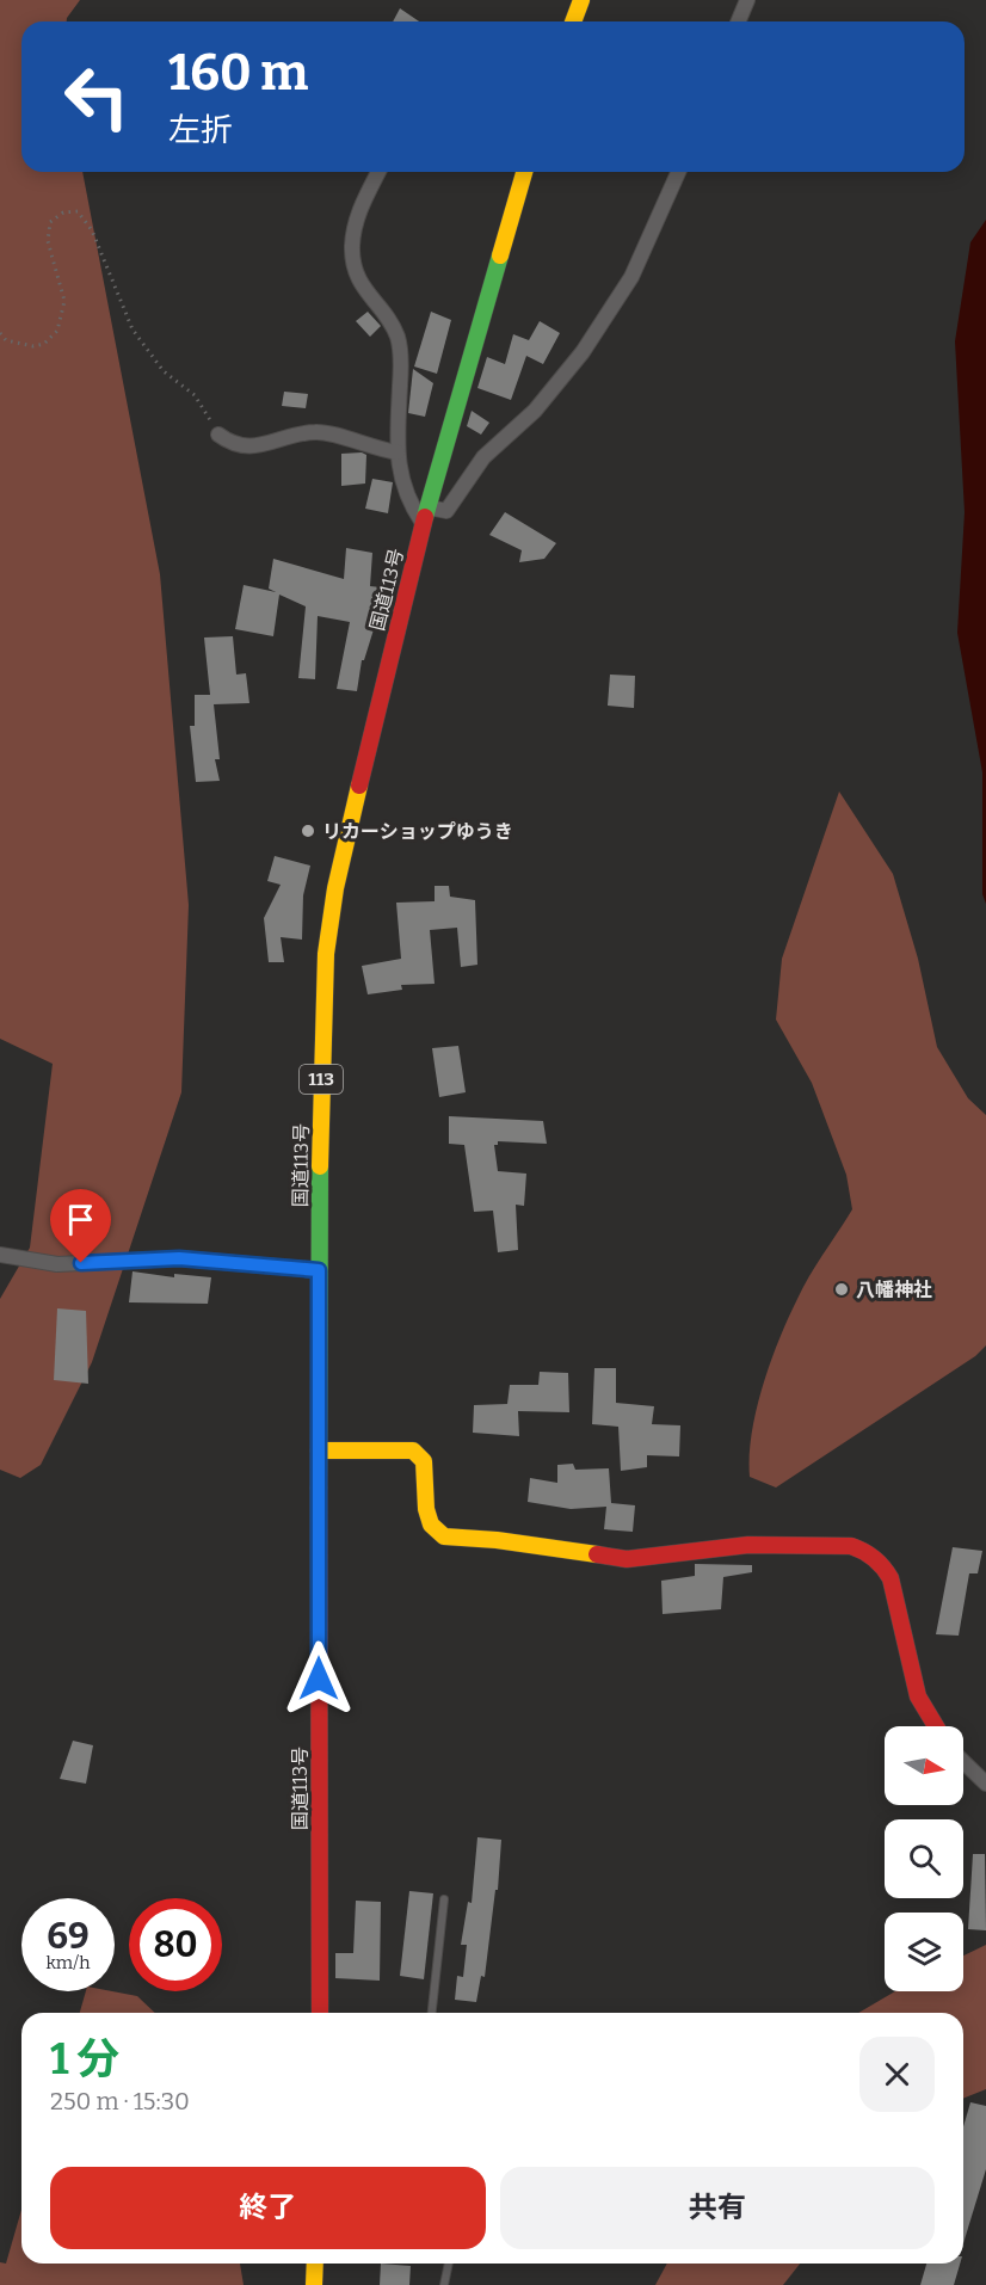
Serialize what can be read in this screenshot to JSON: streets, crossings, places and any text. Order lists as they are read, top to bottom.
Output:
{
  "streets": {
    "main road": ["国道113号", "113"]
  },
  "places": ["リカーショップゆうき", "八幡神社"],
  "north": "right",
  "page": {
    "turn": ["160 m", "左折"],
    "speed": "69 km/h",
    "limit": "80",
    "heading": ["1 分", "250 m · 15:30"],
    "buttons": ["終了", "共有"]
  }
}
